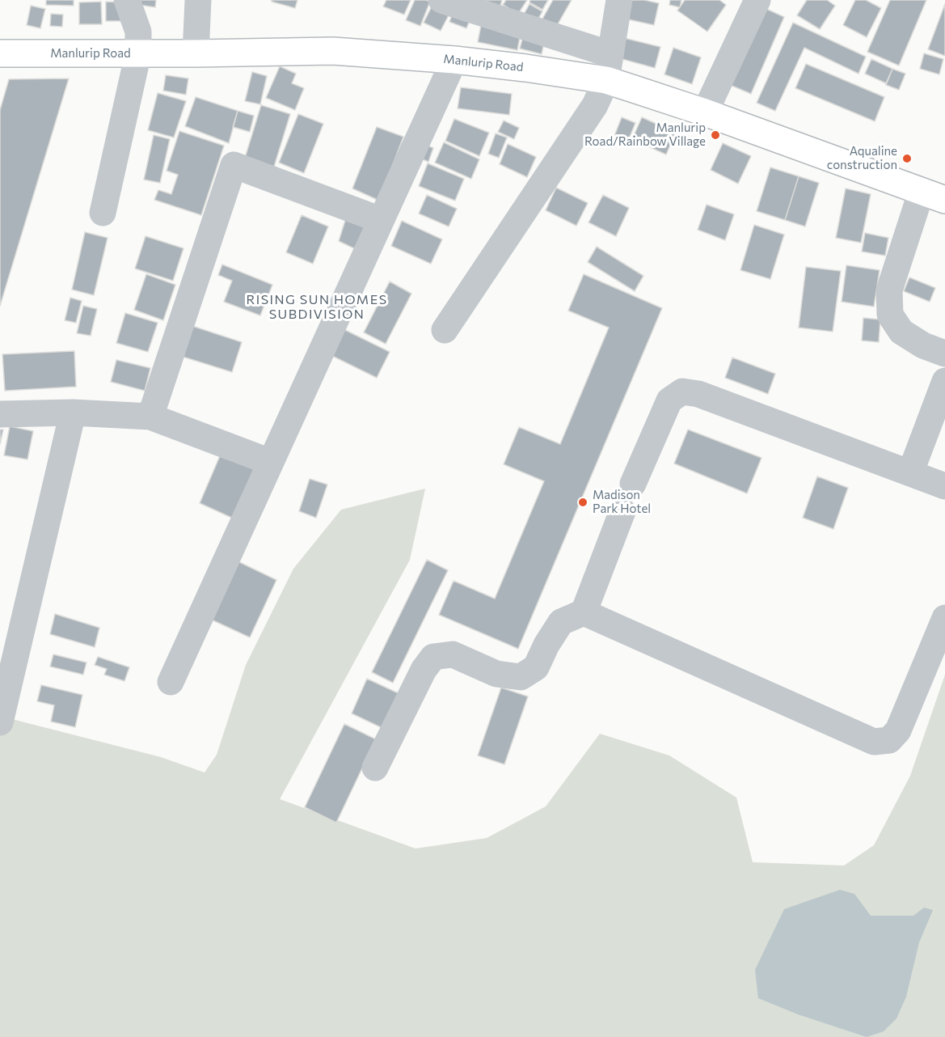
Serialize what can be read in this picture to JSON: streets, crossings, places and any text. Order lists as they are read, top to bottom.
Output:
{
  "streets": {
    "main road": ["Manlurip Road"]
  },
  "districts": ["RISING SUN HOMES SUBDIVISION"],
  "places": ["Manlurip Road/Rainbow Village", "Aqualine construction", "Madison Park Hotel"]
}
